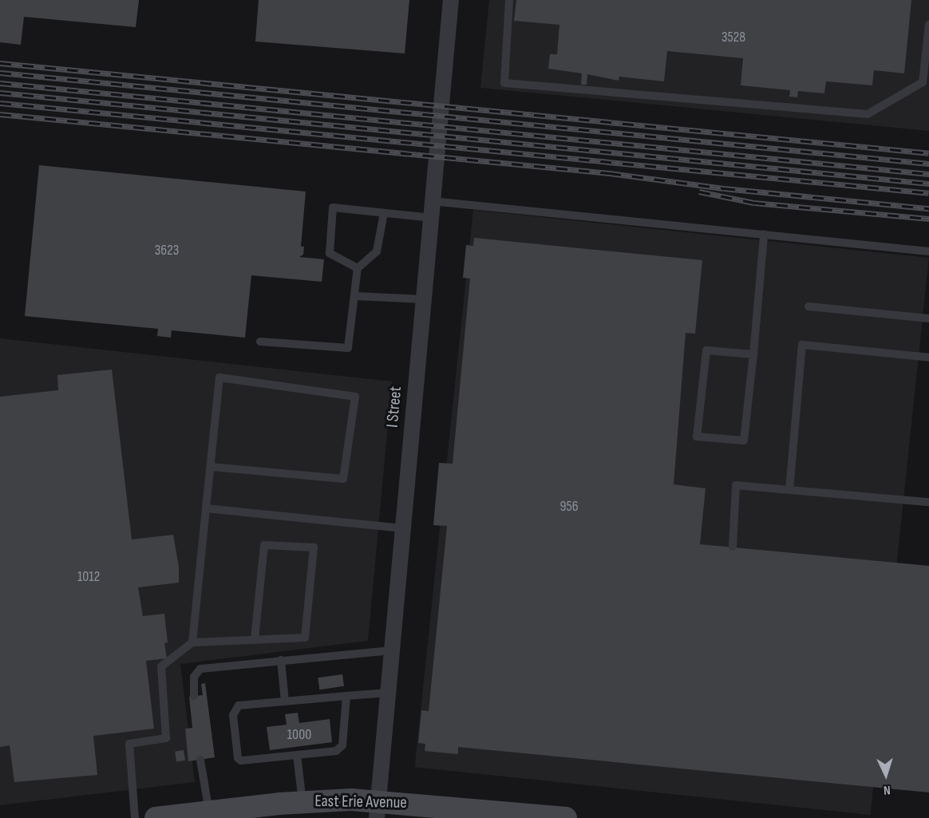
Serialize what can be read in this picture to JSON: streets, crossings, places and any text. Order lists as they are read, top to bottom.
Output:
{
  "streets": {
    "main road": ["East Erie Avenue"],
    "street": ["I Street"]
  },
  "crossings": [
    ["I Street", "East Erie Avenue"]
  ],
  "house_numbers": [
    "3528",
    "3623",
    "956",
    "1012",
    "1000"
  ],
  "north": "bottom"
}
